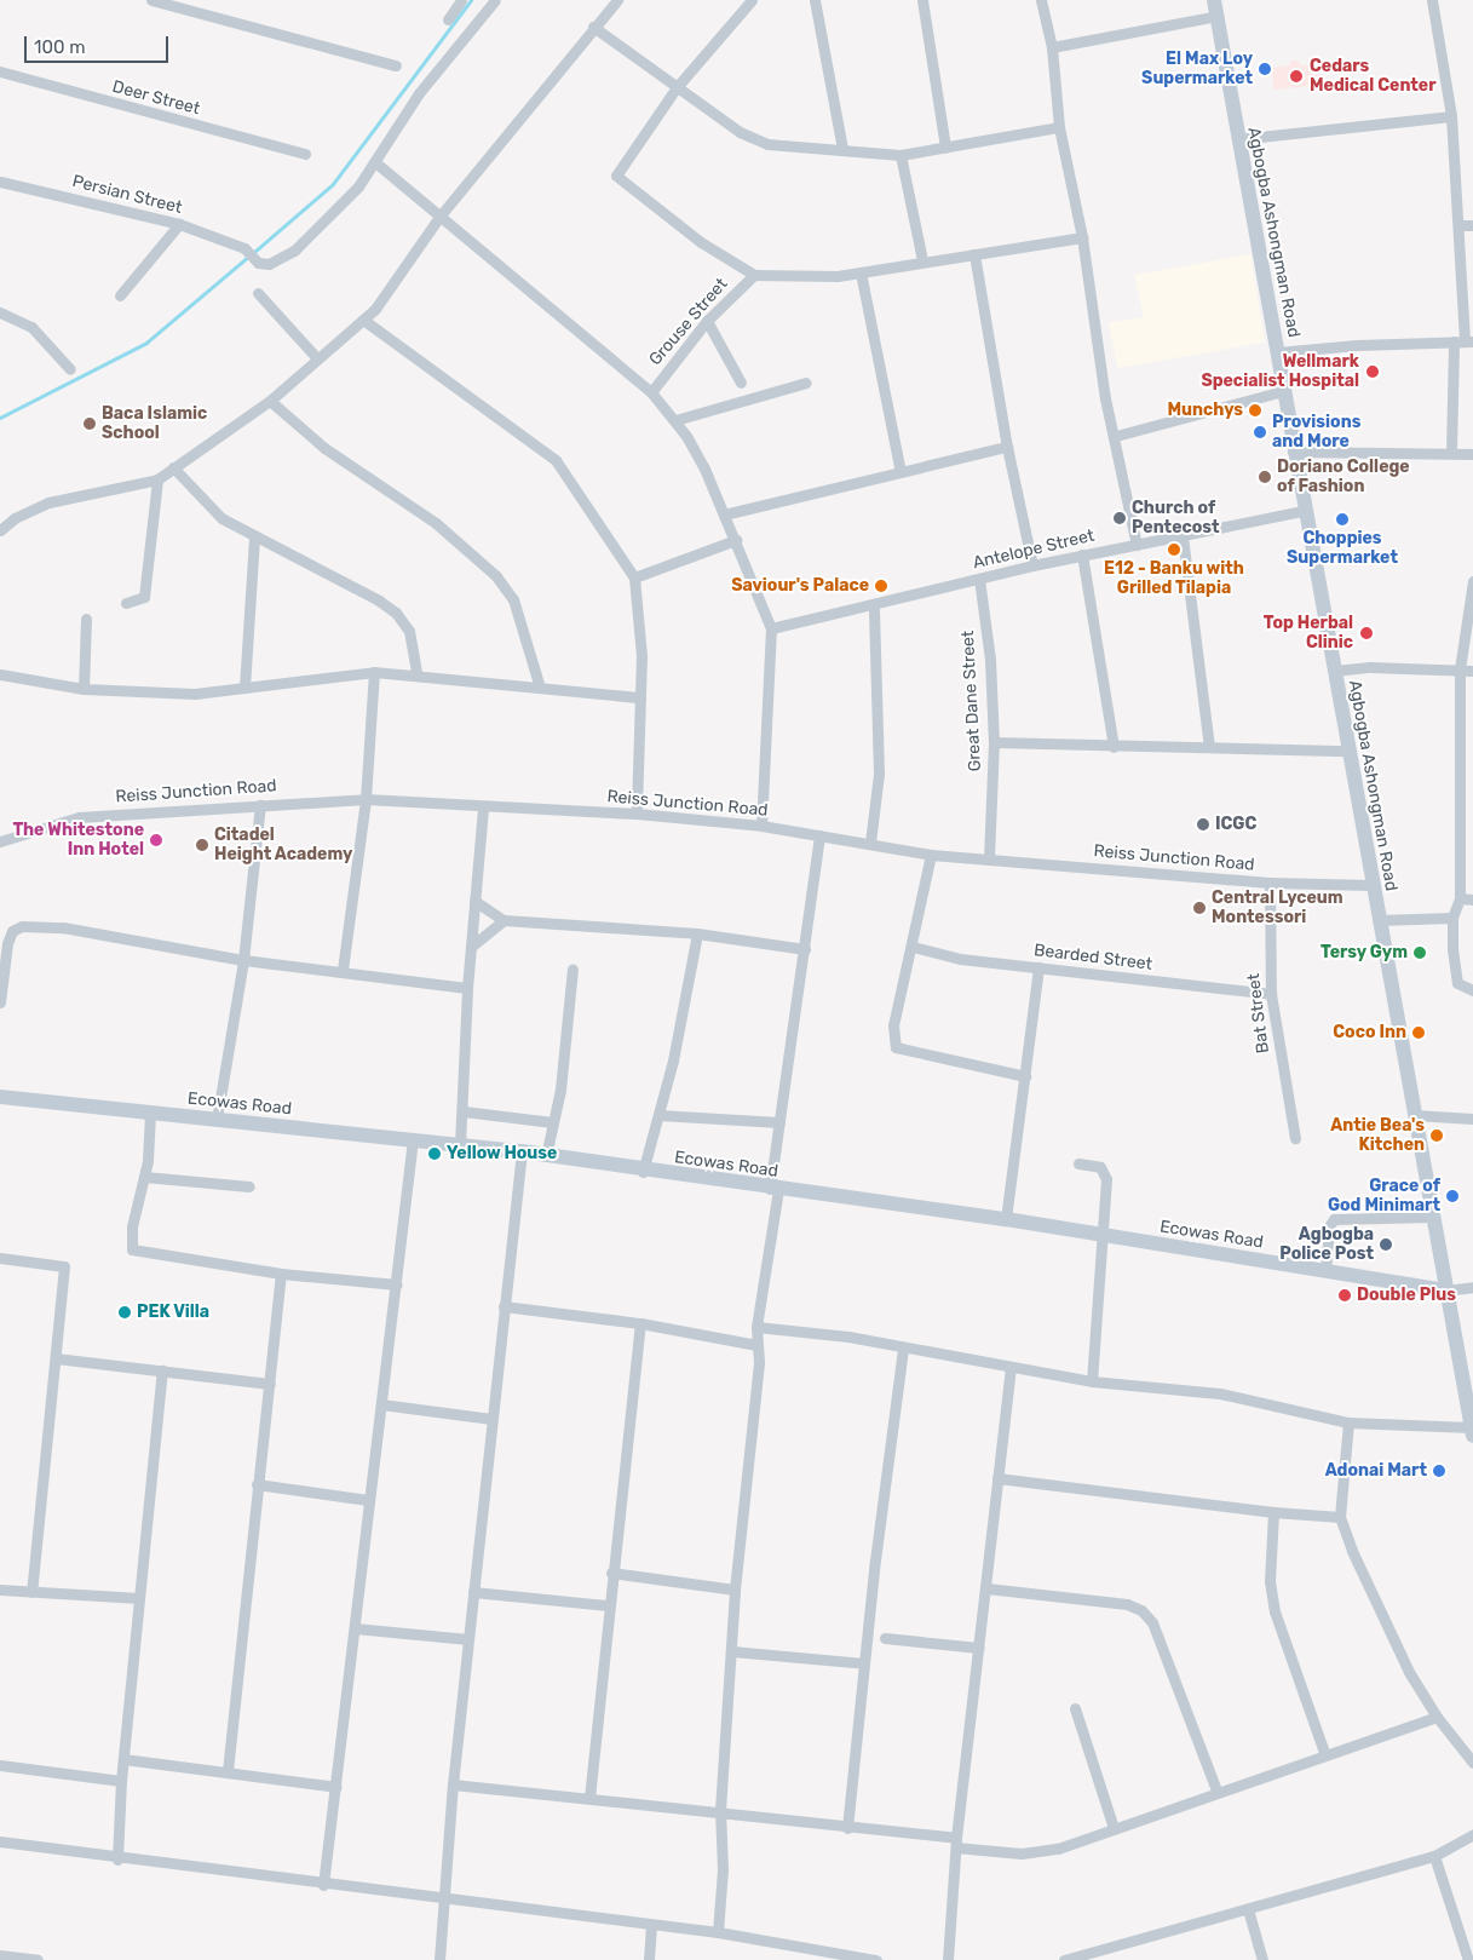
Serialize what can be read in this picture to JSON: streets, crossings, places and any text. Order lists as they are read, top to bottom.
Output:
{
  "streets": {
    "street": [
      "Deer Street",
      "Persian Street",
      "Agbogba Ashongman Road",
      "Grouse Street",
      "Antelope Street",
      "Great Dane Street",
      "Reiss Junction Road",
      "Bearded Street",
      "Bat Street",
      "Ecowas Road"
    ]
  },
  "crossings": [
    ["Agbogba Ashongman Road", "Antelope Street"],
    ["Agbogba Ashongman Road", "Reiss Junction Road"],
    ["Agbogba Ashongman Road", "Ecowas Road"],
    ["Antelope Street", "Great Dane Street"],
    ["Great Dane Street", "Reiss Junction Road"],
    ["Reiss Junction Road", "Bat Street"],
    ["Bearded Street", "Bat Street"]
  ],
  "places": [
    "El Max Loy Supermarket",
    "Cedars Medical Center",
    "Wellmark Specialist Hospital",
    "Munchys",
    "Baca Islamic School",
    "Provisions and More",
    "Doriano College of Fashion",
    "Church of Pentecost",
    "Choppies Supermarket",
    "E12 - Banku with Grilled Tilapia",
    "Saviour's Palace",
    "Top Herbal Clinic",
    "ICGC",
    "The Whitestone Inn Hotel",
    "Citadel Height Academy",
    "Central Lyceum Montessori",
    "Tersy Gym",
    "Coco Inn",
    "Antie Bea's Kitchen",
    "Yellow House",
    "Grace of God Minimart",
    "Agbogba Police Post",
    "Double Plus",
    "PEK Villa",
    "Adonai Mart"
  ],
  "scale_bar": "100 m"
}
